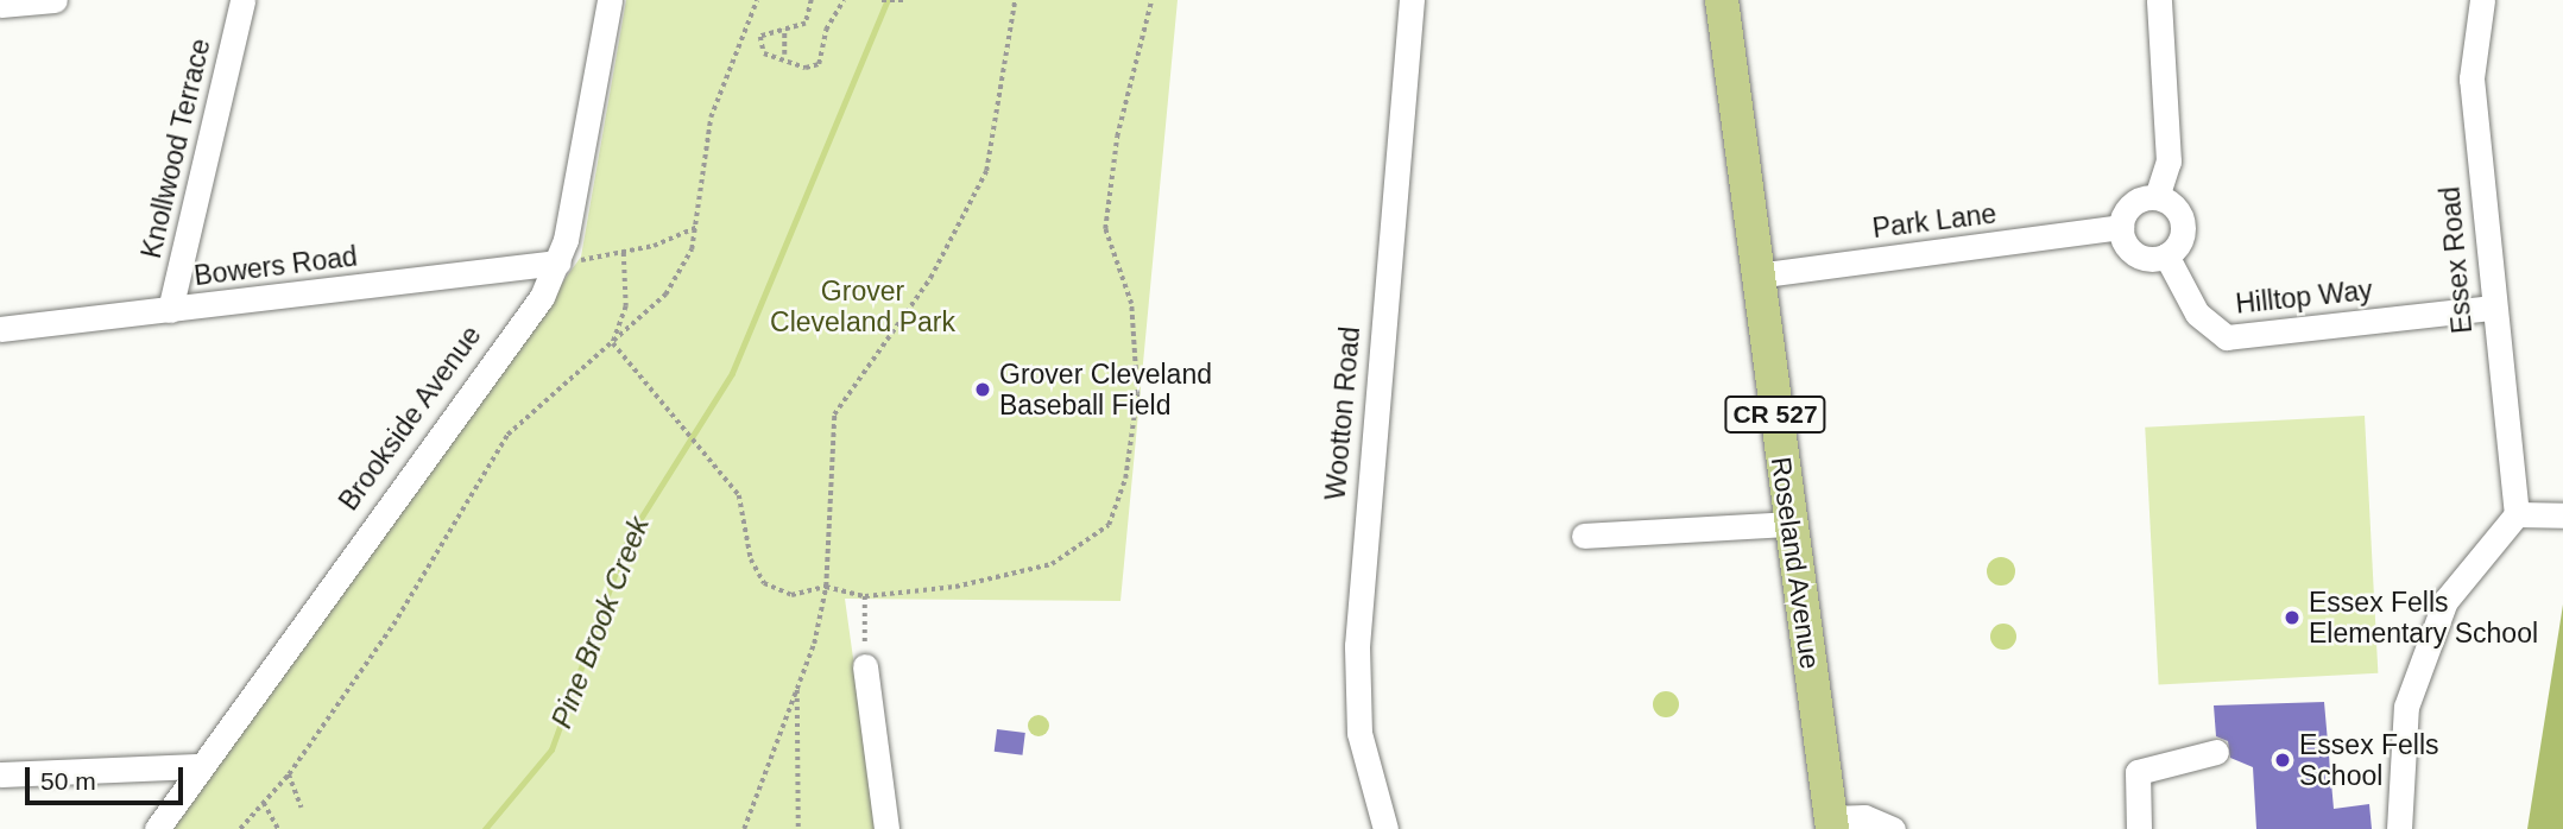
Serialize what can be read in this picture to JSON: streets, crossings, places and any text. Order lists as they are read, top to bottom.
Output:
{
  "streets": {
    "main road": ["CR 527", "Roseland Avenue"],
    "street": [
      "Knollwood Terrace",
      "Park Lane",
      "Essex Road",
      "Bowers Road",
      "Hilltop Way",
      "Wootton Road",
      "Brookside Avenue"
    ]
  },
  "crossings": [
    ["Knollwood Terrace", "Bowers Road"],
    ["Park Lane", "Hilltop Way"],
    ["Park Lane", "Roseland Avenue"],
    ["Essex Road", "Hilltop Way"],
    ["Bowers Road", "Brookside Avenue"]
  ],
  "water": ["Pine Brook Creek"],
  "parks": ["Grover Cleveland Park"],
  "places": ["Grover Cleveland Baseball Field", "Essex Fells Elementary School", "Essex Fells School"],
  "scale_bar": "50 m"
}
